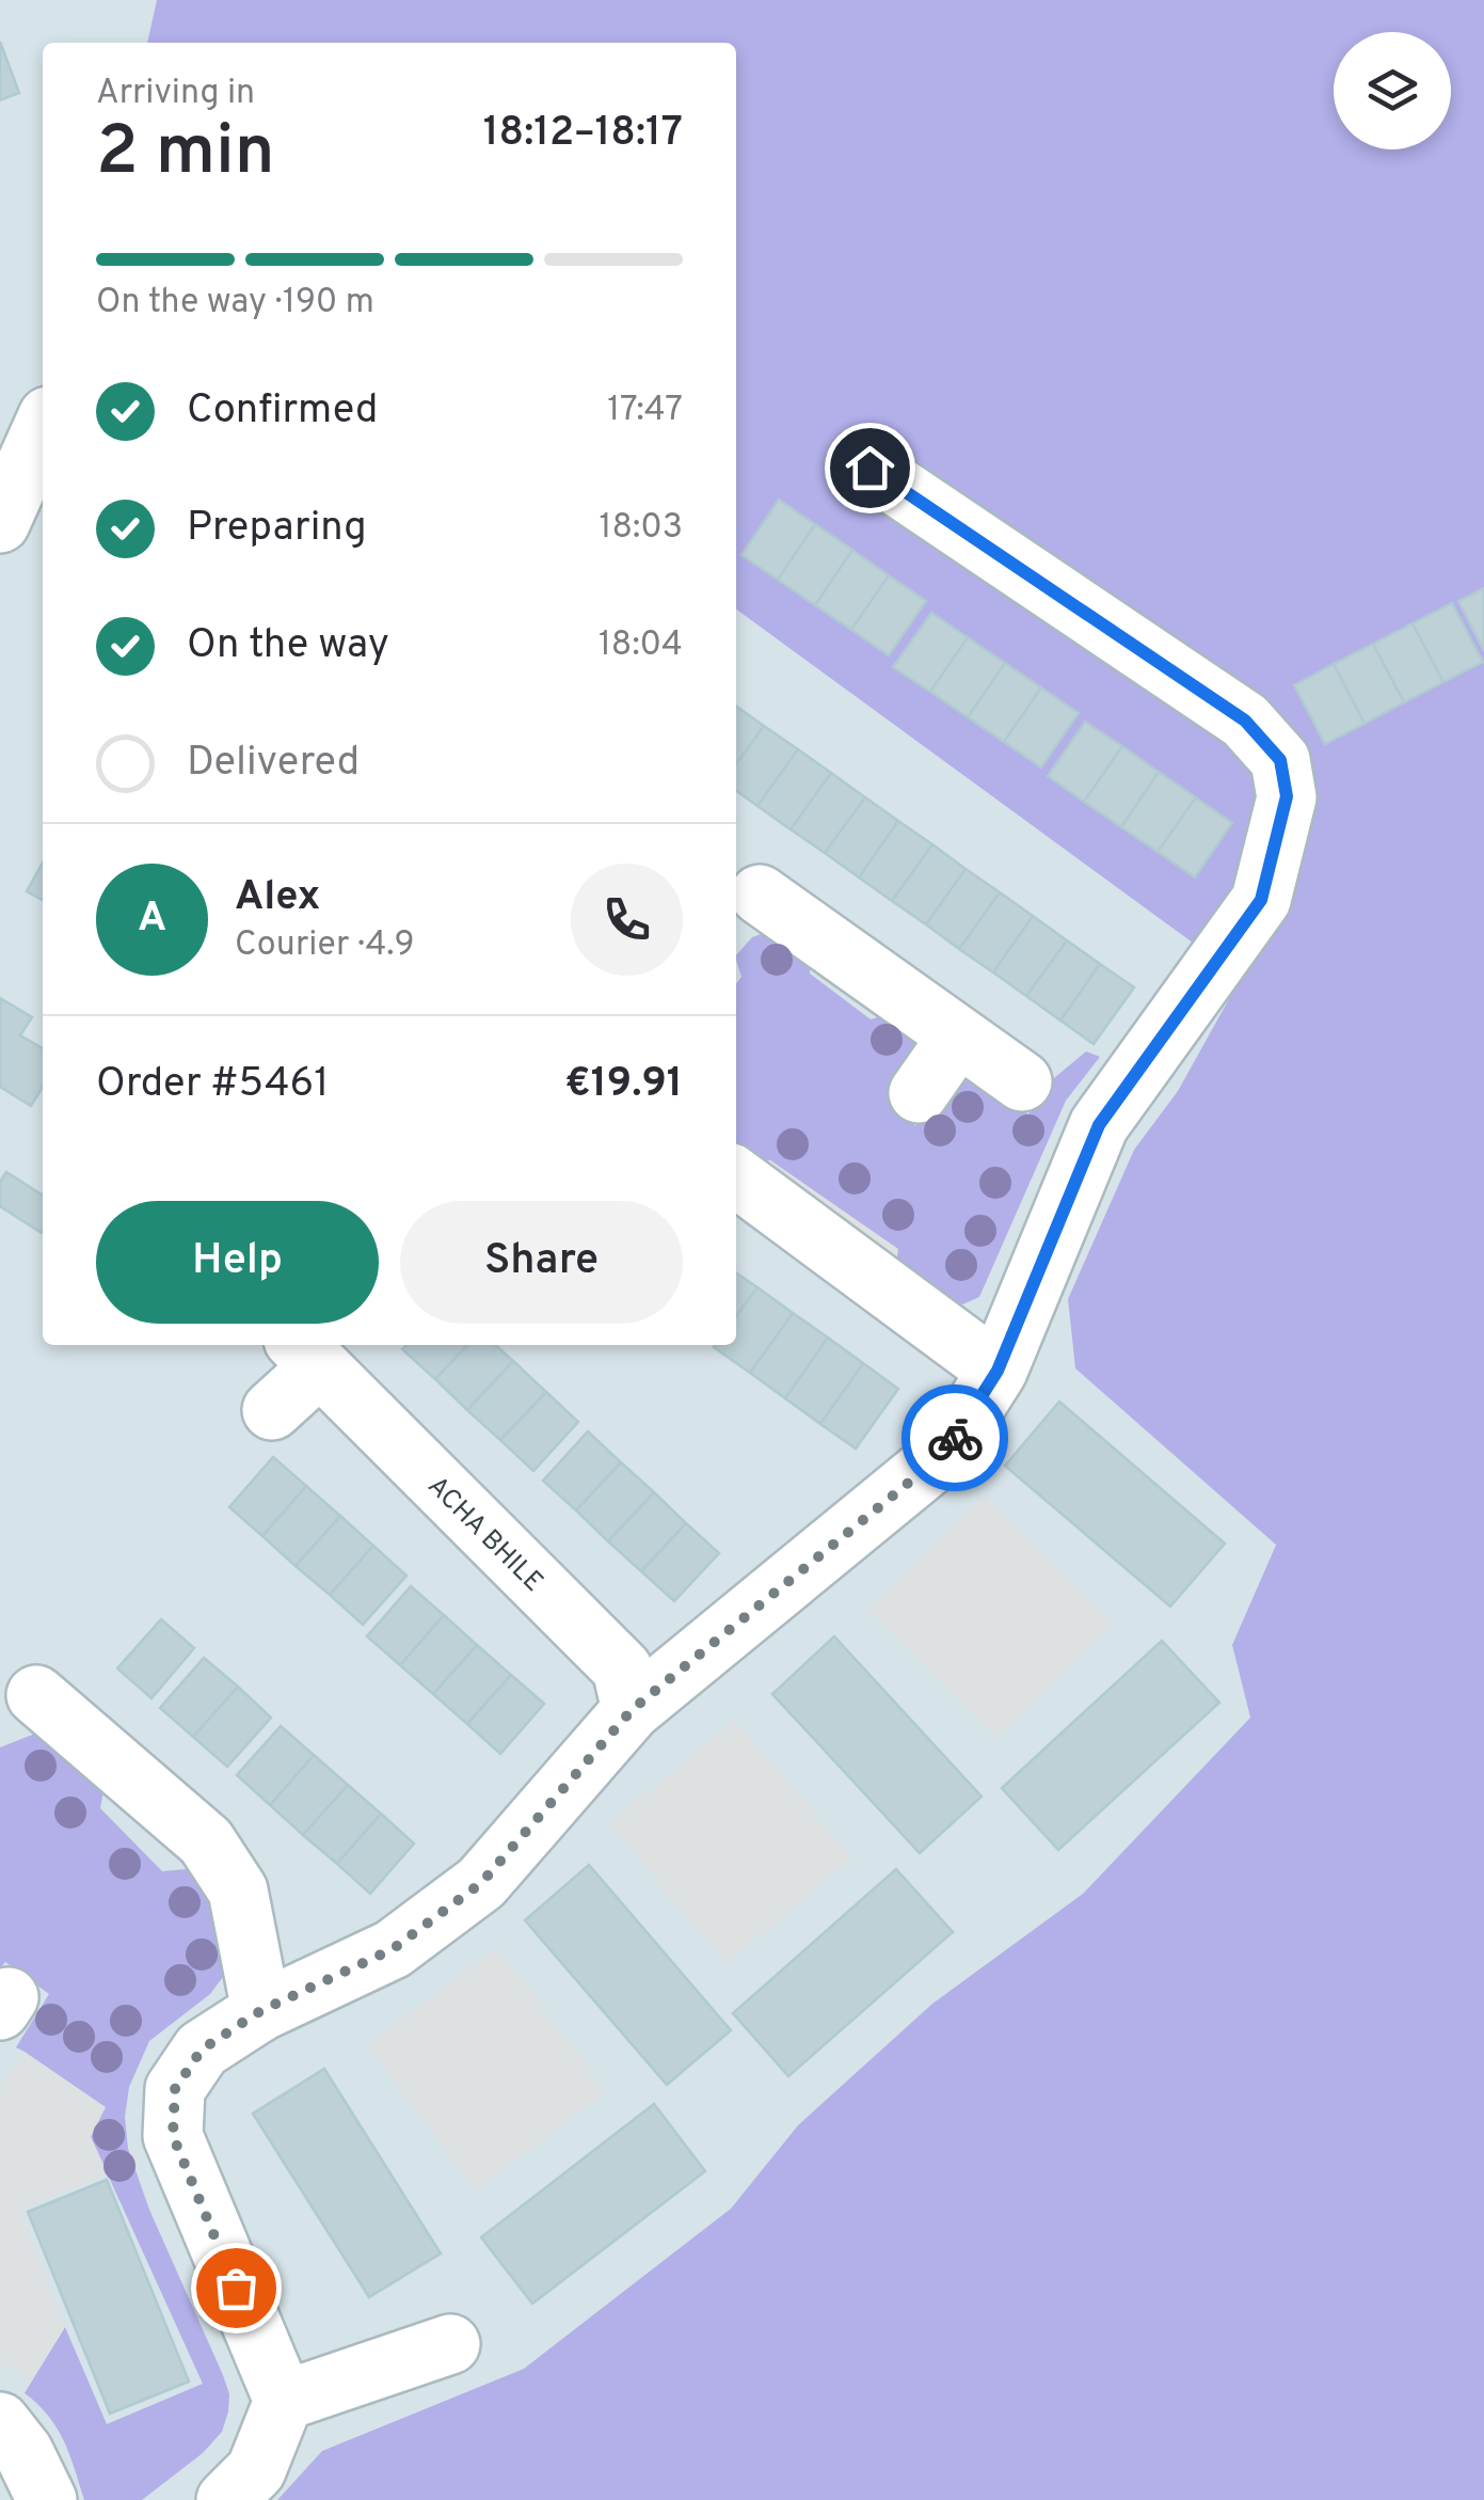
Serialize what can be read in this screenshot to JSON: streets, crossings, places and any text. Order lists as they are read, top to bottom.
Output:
{
  "streets": {
    "street": ["ACHA BHILE"]
  },
  "page": {
    "heading": ["2 min", "Arriving in", "18:12–18:17"],
    "panel": [
      "Alex",
      "Courier · 4.9",
      "Order #5461",
      "€19.91"
    ],
    "bar": "On the way · 190 m",
    "list": [
      ["Confirmed", "17:47"],
      ["Preparing", "18:03"],
      ["On the way", "18:04"],
      "Delivered"
    ],
    "round": "A",
    "buttons": ["Help", "Share"]
  }
}
